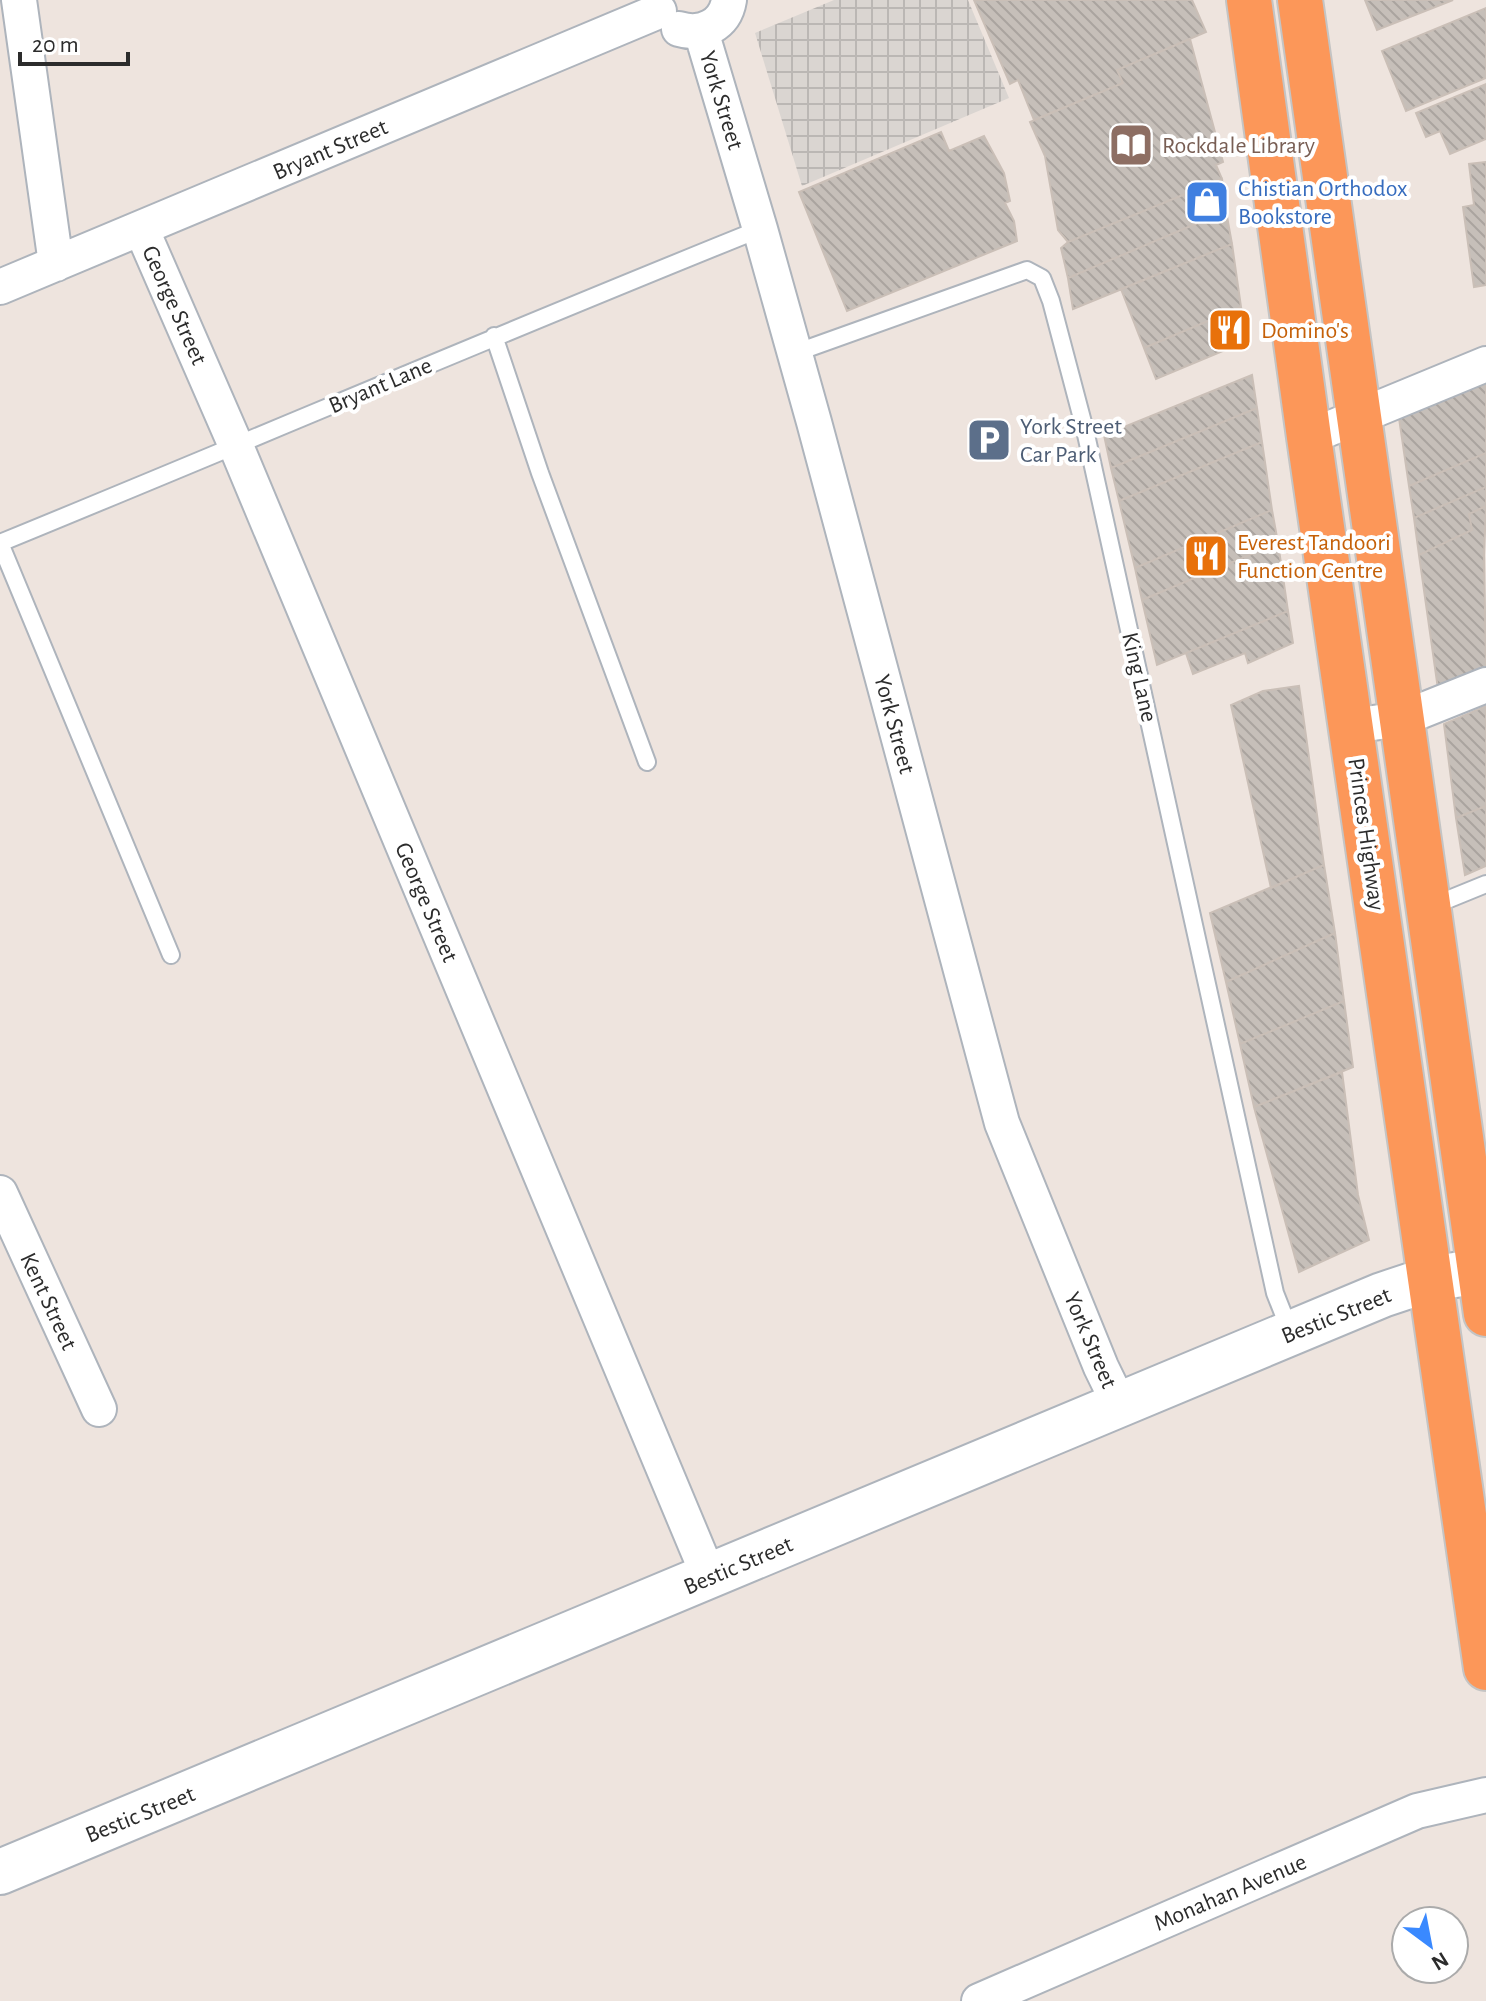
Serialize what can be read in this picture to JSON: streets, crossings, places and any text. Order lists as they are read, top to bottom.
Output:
{
  "streets": {
    "highway": ["Princes Highway"],
    "main road": ["Bestic Street"],
    "street": [
      "York Street",
      "Bryant Street",
      "George Street",
      "Kent Street",
      "Monahan Avenue"
    ],
    "lane": ["Bryant Lane", "King Lane"]
  },
  "crossings": [
    ["York Street", "Bryant Lane"],
    ["York Street", "King Lane"],
    ["York Street", "Bestic Street"],
    ["Bryant Street", "George Street"],
    ["George Street", "Bryant Lane"],
    ["George Street", "Bestic Street"],
    ["King Lane", "Bestic Street"],
    ["Princes Highway", "Bestic Street"]
  ],
  "places": {
    "library": ["Rockdale Library"],
    "shop": ["Chistian Orthodox Bookstore"],
    "restaurant": ["Domino's", "Everest Tandoori Function Centre"],
    "parking": ["York Street Car Park"]
  },
  "scale_bar": "20 m",
  "north": "bottom right"
}
